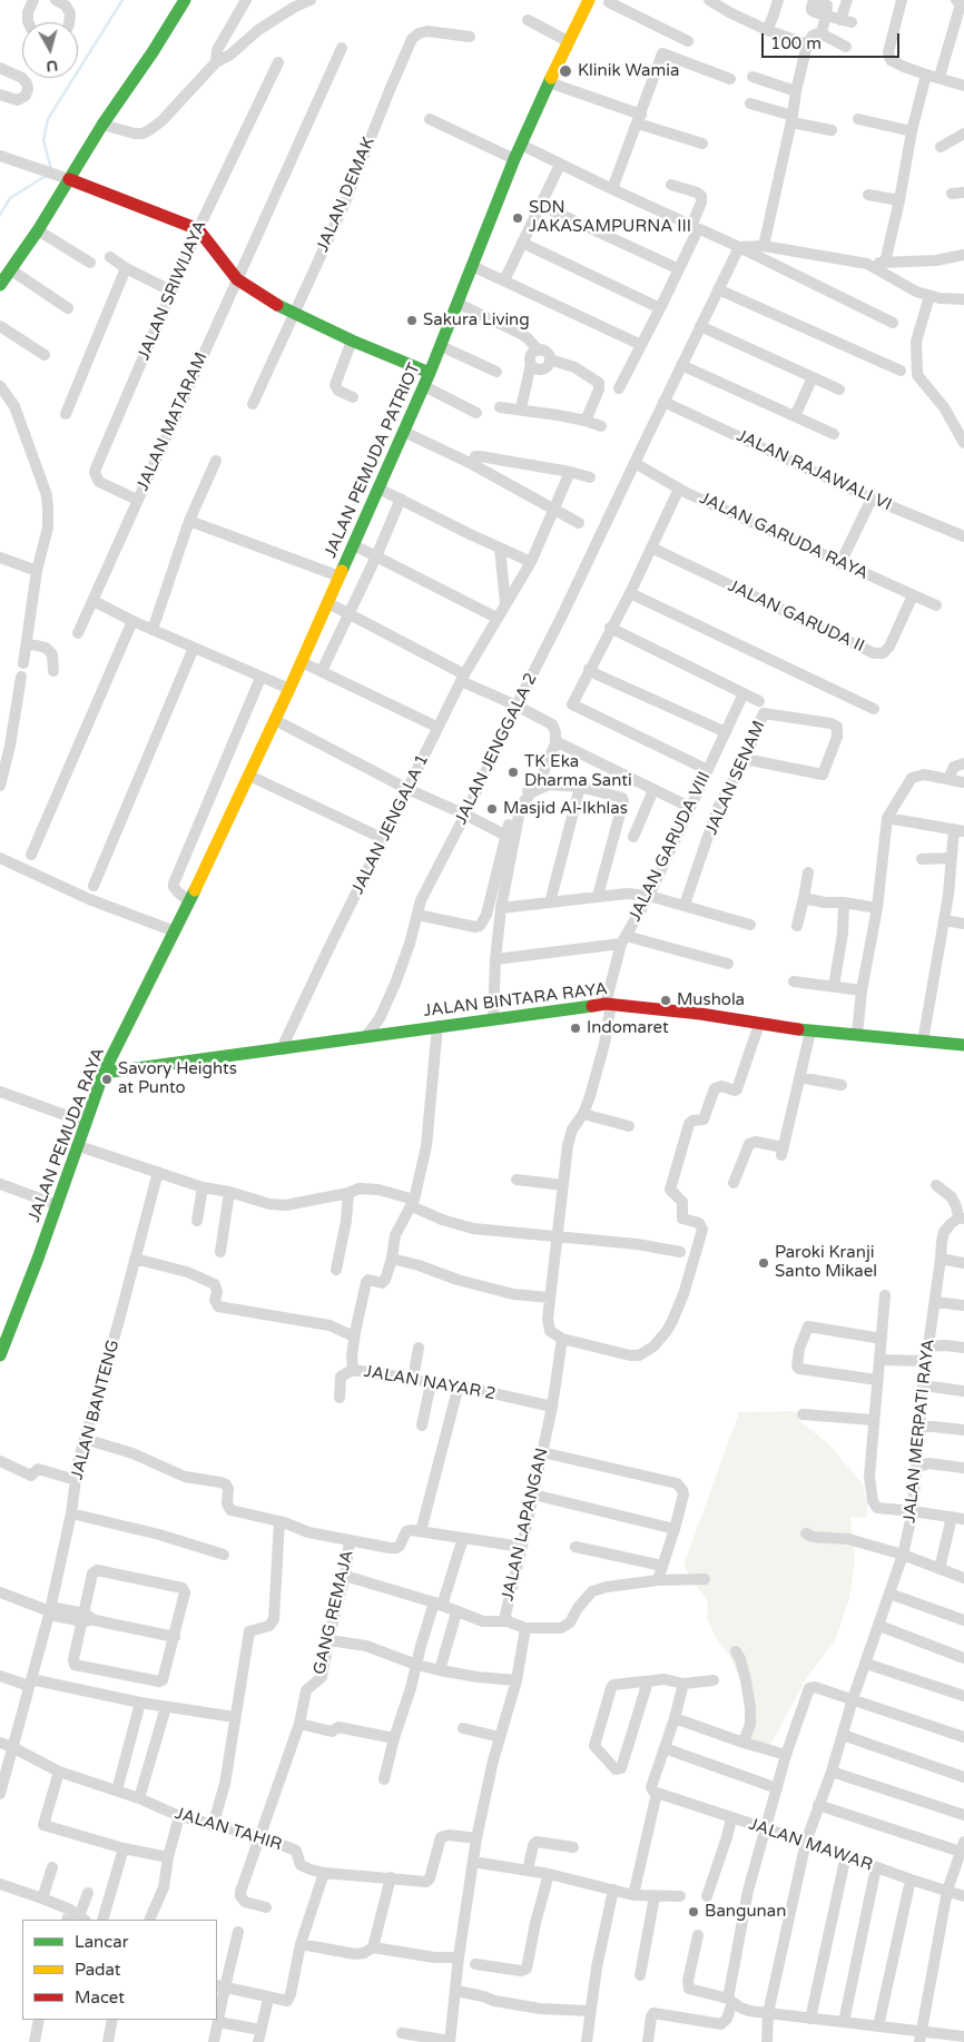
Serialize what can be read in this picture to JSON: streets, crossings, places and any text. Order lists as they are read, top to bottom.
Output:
{
  "streets": {
    "main road": ["JALAN PEMUDA PATRIOT", "JALAN BINTARA RAYA", "JALAN PEMUDA RAYA"],
    "street": [
      "JALAN DEMAK",
      "JALAN SRIWIJAYA",
      "JALAN MATARAM",
      "JALAN RAJAWALI VI",
      "JALAN GARUDA RAYA",
      "JALAN GARUDA II",
      "JALAN JENGGALA 2",
      "JALAN SENAM",
      "JALAN JENGALA 1",
      "JALAN GARUDA VIII",
      "JALAN NAYAR 2",
      "JALAN BANTENG",
      "JALAN MERPATI RAYA",
      "JALAN LAPANGAN",
      "GANG REMAJA",
      "JALAN TAHIR",
      "JALAN MAWAR"
    ]
  },
  "crossings": [
    ["JALAN SRIWIJAYA", "JALAN MATARAM"],
    ["JALAN PEMUDA PATRIOT", "JALAN PEMUDA RAYA"],
    ["JALAN RAJAWALI VI", "JALAN JENGGALA 2"],
    ["JALAN GARUDA RAYA", "JALAN GARUDA II"],
    ["JALAN GARUDA RAYA", "JALAN JENGGALA 2"],
    ["JALAN JENGGALA 2", "JALAN BINTARA RAYA"],
    ["JALAN JENGALA 1", "JALAN BINTARA RAYA"],
    ["JALAN GARUDA VIII", "JALAN BINTARA RAYA"],
    ["JALAN BINTARA RAYA", "JALAN PEMUDA RAYA"],
    ["JALAN NAYAR 2", "JALAN LAPANGAN"],
    ["JALAN BANTENG", "JALAN TAHIR"],
    ["JALAN MERPATI RAYA", "JALAN MAWAR"],
    ["GANG REMAJA", "JALAN TAHIR"]
  ],
  "places": [
    "Klinik Wamia",
    "SDN JAKASAMPURNA III",
    "Sakura Living",
    "TK Eka Dharma Santi",
    "Masjid Al-Ikhlas",
    "Mushola",
    "Indomaret",
    "Savory Heights at Punto",
    "Paroki Kranji Santo Mikael",
    "Bangunan"
  ],
  "legend": ["Lancar", "Padat", "Macet"],
  "scale_bar": "100 m",
  "north": "bottom"
}
